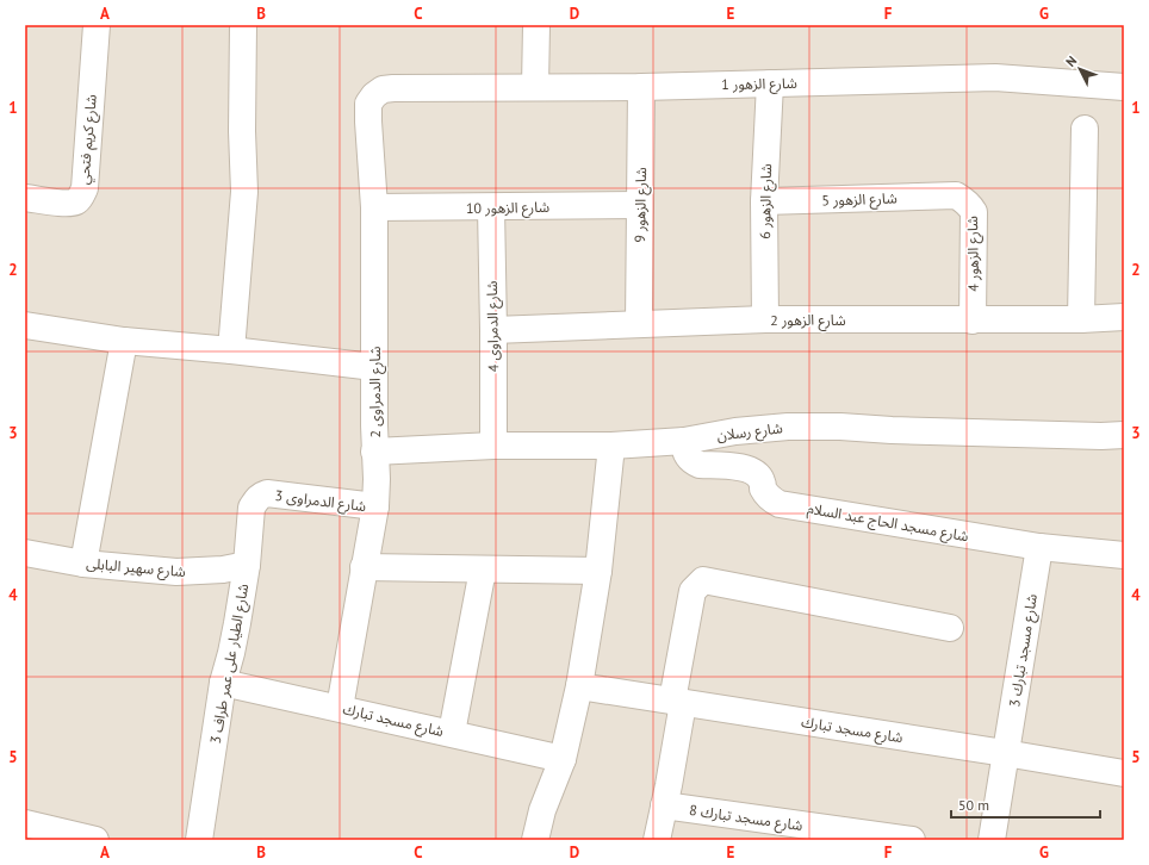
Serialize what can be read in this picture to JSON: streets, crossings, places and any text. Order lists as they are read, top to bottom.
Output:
{
  "streets": {
    "street": [
      "شارع الزهور 1",
      "شارع كريم فتحي",
      "شارع الزهور 5",
      "شارع الزهور 6",
      "شارع الزهور 9",
      "شارع الزهور 10",
      "شارع الزهور 4",
      "شارع الزهور 2",
      "شارع الدمراوى 4",
      "شارع الدمراوى 2",
      "شارع رسلان",
      "شارع الدمراوى 3",
      "شارع مسجد الحاج عبد السلام",
      "شارع سهير البابلى",
      "شارع مسجد تبارك 3",
      "شارع الطيار على عمر طراف 3",
      "شارع مسجد تبارك",
      "شارع مسجد تبارك 8"
    ]
  },
  "crossings": [
    ["شارع الزهور 1", "شارع الزهور 6"],
    ["شارع الزهور 1", "شارع الزهور 9"],
    ["شارع الزهور 1", "شارع الدمراوى 2"],
    ["شارع الزهور 5", "شارع الزهور 6"],
    ["شارع الزهور 5", "شارع الزهور 4"],
    ["شارع الزهور 6", "شارع الزهور 2"],
    ["شارع الزهور 9", "شارع الزهور 10"],
    ["شارع الزهور 9", "شارع الزهور 2"],
    ["شارع الزهور 10", "شارع الدمراوى 4"],
    ["شارع الزهور 10", "شارع الدمراوى 2"],
    ["شارع الزهور 4", "شارع الزهور 2"],
    ["شارع الزهور 2", "شارع الدمراوى 4"],
    ["شارع الدمراوى 4", "شارع رسلان"],
    ["شارع الدمراوى 2", "شارع رسلان"],
    ["شارع الدمراوى 2", "شارع الدمراوى 3"],
    ["شارع الدمراوى 2", "شارع مسجد تبارك"],
    ["شارع رسلان", "شارع مسجد الحاج عبد السلام"],
    ["شارع الدمراوى 3", "شارع الطيار على عمر طراف 3"],
    ["شارع مسجد الحاج عبد السلام", "شارع مسجد تبارك 3"],
    ["شارع سهير البابلى", "شارع الطيار على عمر طراف 3"],
    ["شارع مسجد تبارك 3", "شارع مسجد تبارك"],
    ["شارع الطيار على عمر طراف 3", "شارع مسجد تبارك"]
  ],
  "scale_bar": "50 m",
  "north": "top left",
  "grid": {
    "columns": [
      "A",
      "B",
      "C",
      "D",
      "E",
      "F",
      "G"
    ],
    "rows": [
      "1",
      "2",
      "3",
      "4",
      "5"
    ]
  }
}
